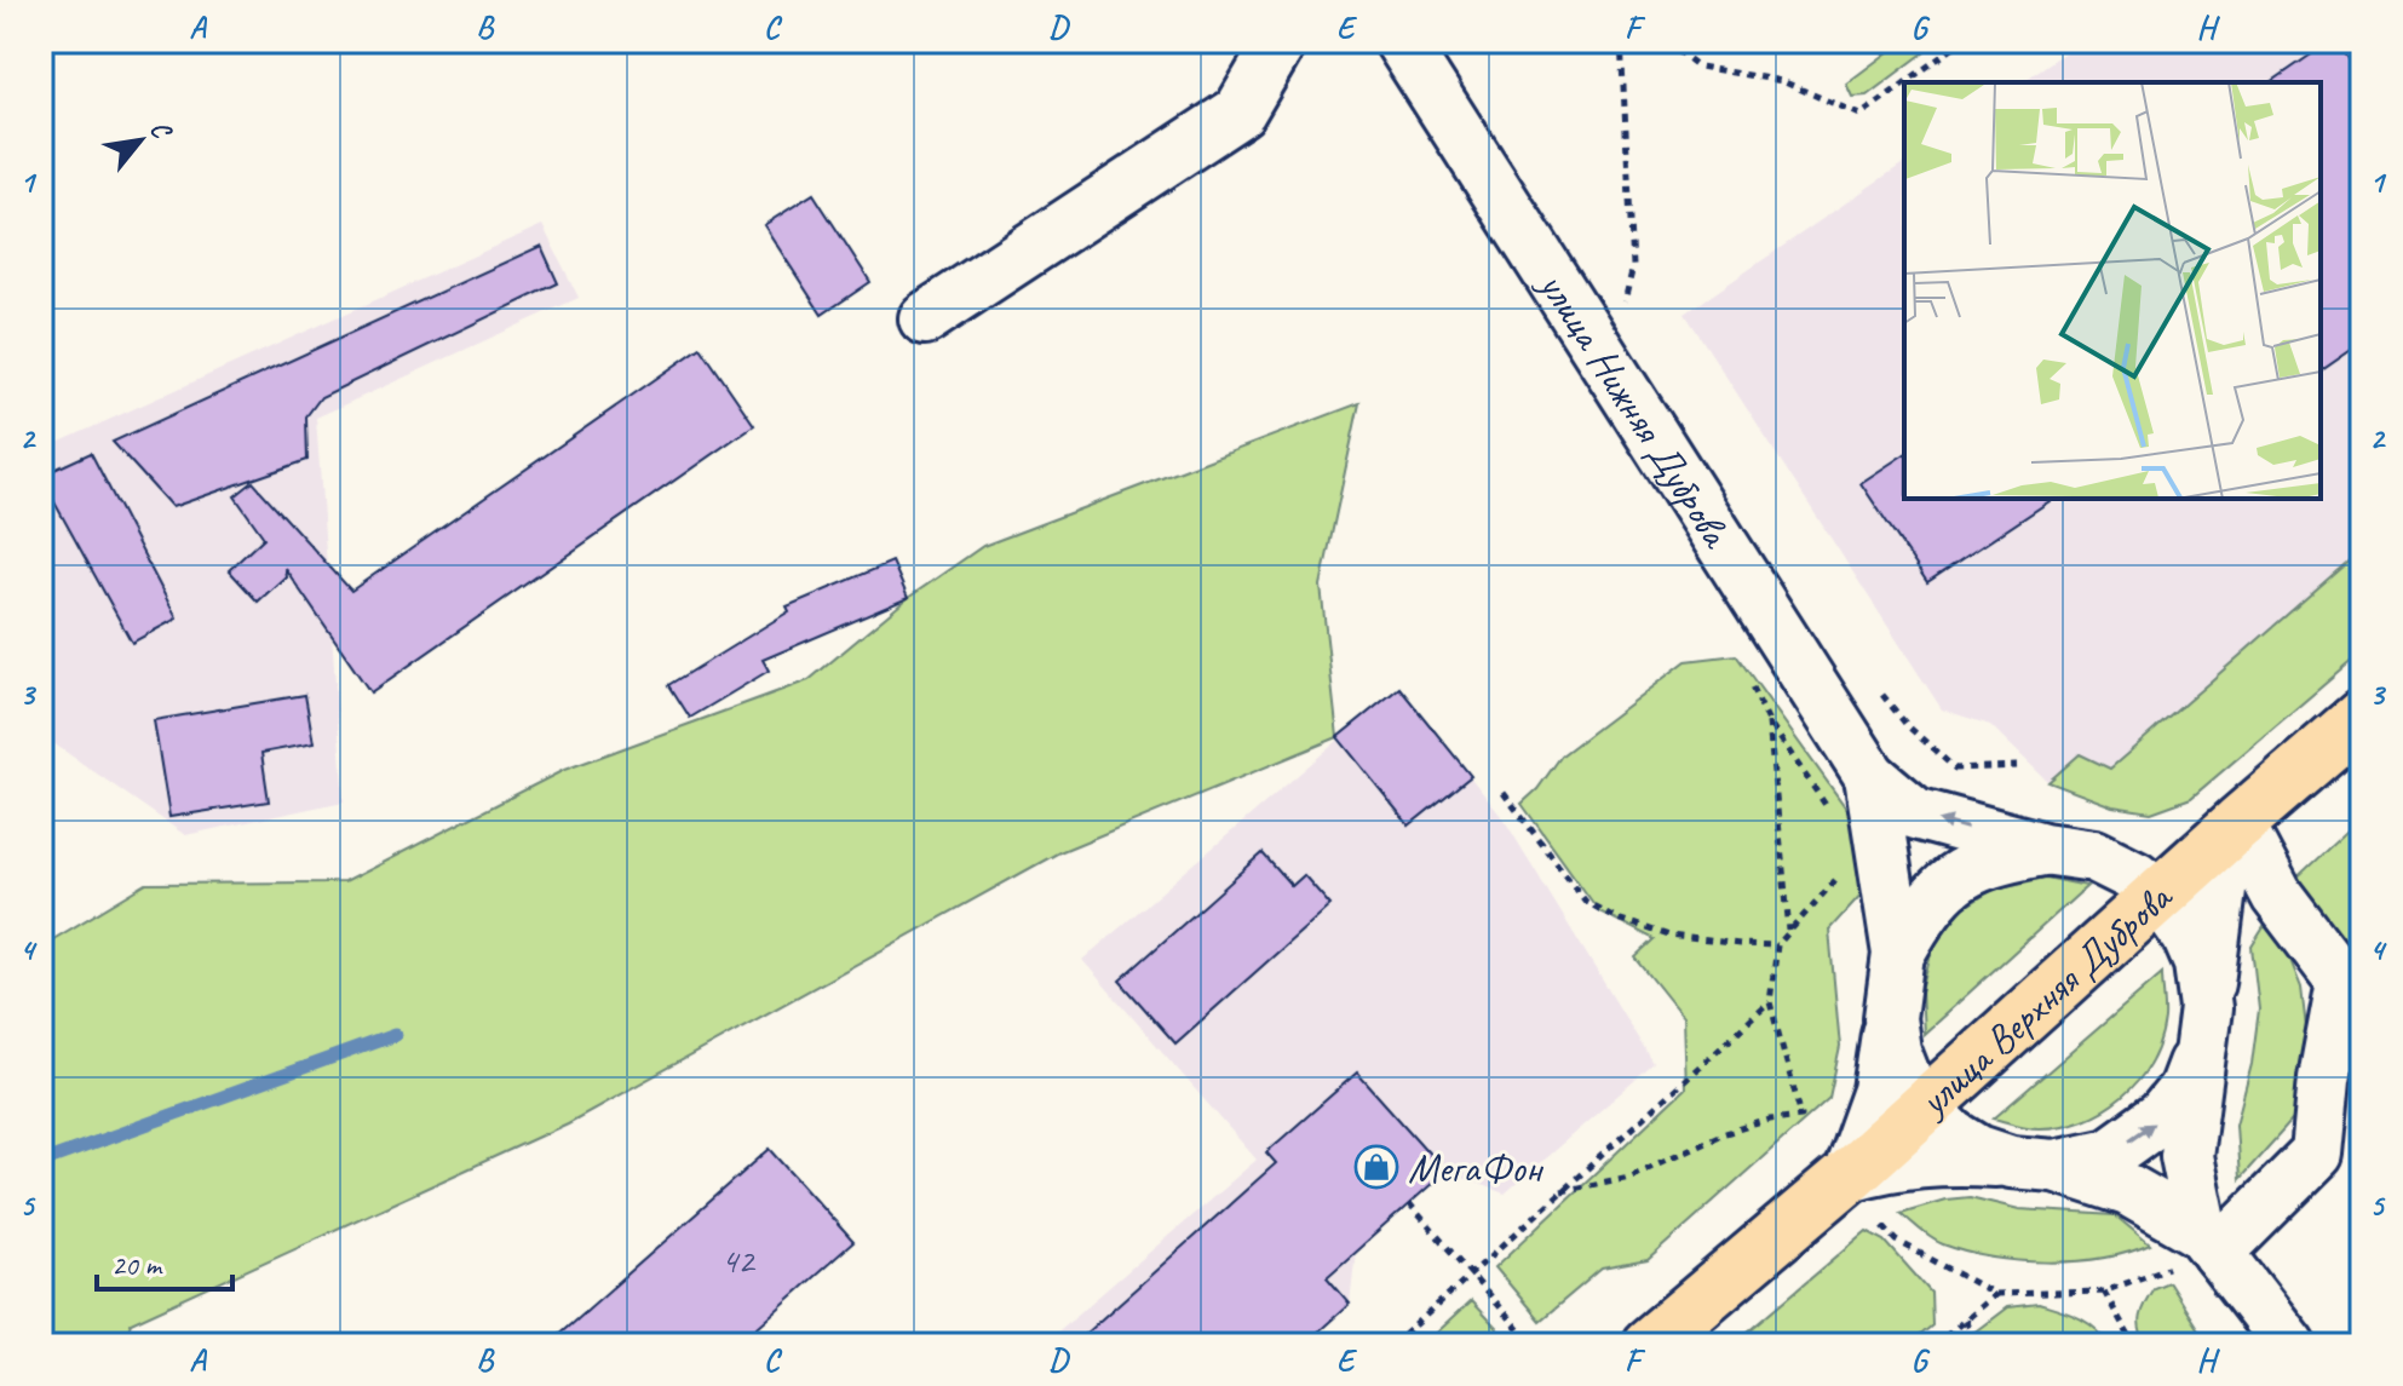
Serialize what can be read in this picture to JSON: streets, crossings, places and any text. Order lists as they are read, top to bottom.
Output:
{
  "streets": {
    "main road": ["улица Верхняя Дуброва"],
    "street": ["улица Нижняя Дуброва"]
  },
  "crossings": [
    ["улица Нижняя Дуброва", "улица Верхняя Дуброва"]
  ],
  "places": {
    "shop": ["МегаФон"]
  },
  "house_numbers": ["42"],
  "scale_bar": "20 m",
  "north": "top right",
  "grid": {
    "columns": [
      "A",
      "B",
      "C",
      "D",
      "E",
      "F",
      "G",
      "H"
    ],
    "rows": [
      "1",
      "2",
      "3",
      "4",
      "5"
    ]
  }
}
